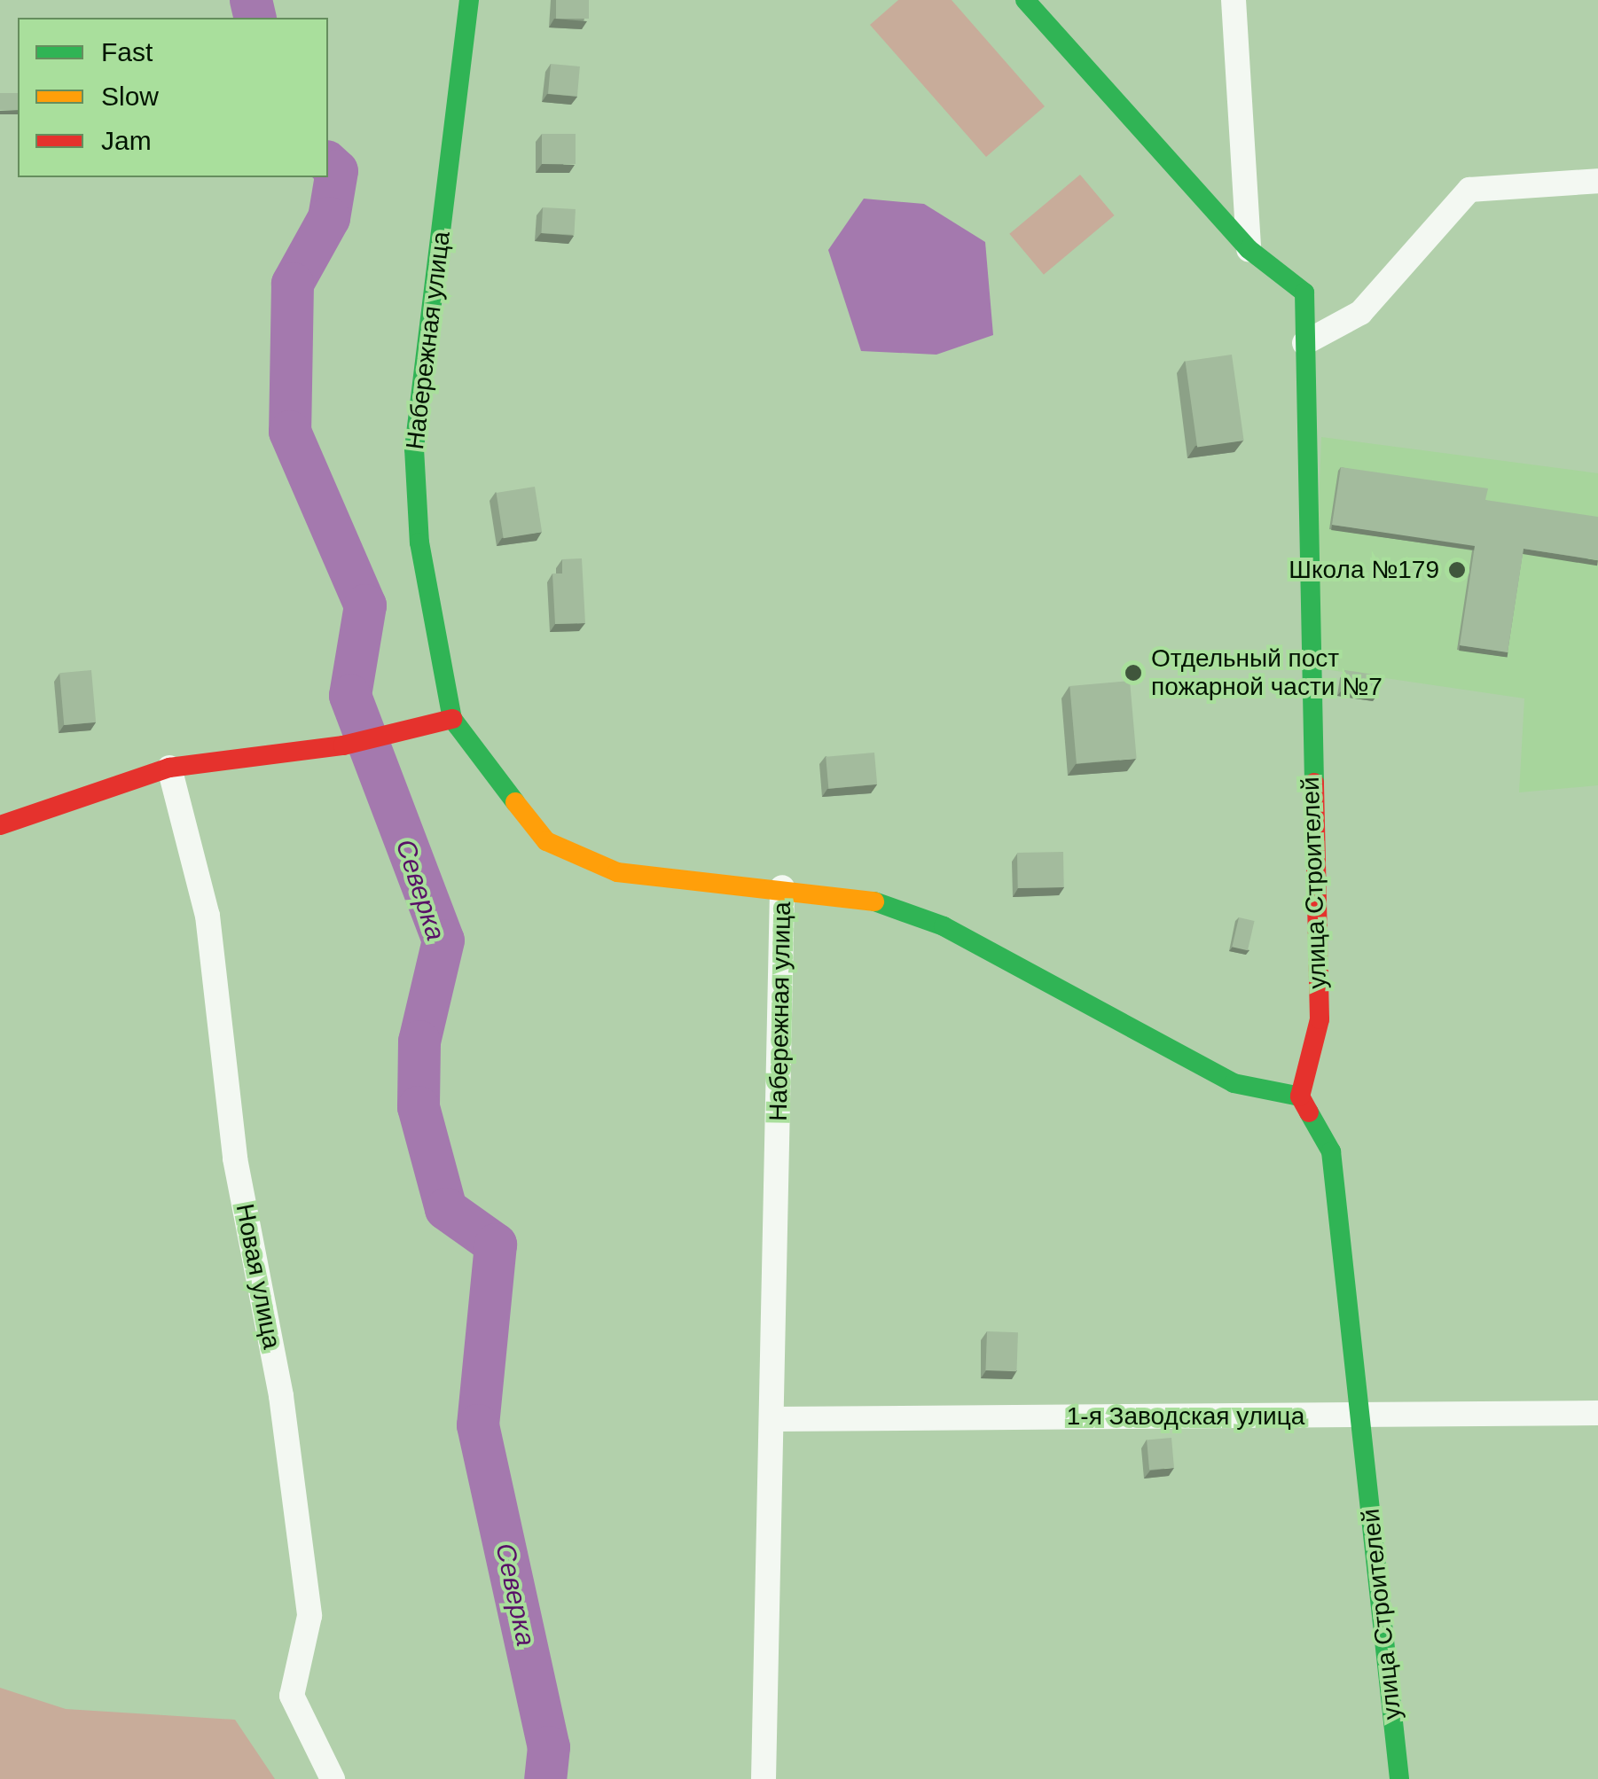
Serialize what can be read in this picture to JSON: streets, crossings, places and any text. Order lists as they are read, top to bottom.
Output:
{
  "streets": {
    "street": [
      "Набережная улица",
      "улица Строителей",
      "Новая улица",
      "1-я Заводская улица"
    ]
  },
  "crossings": [
    ["Набережная улица", "1-я Заводская улица"],
    ["улица Строителей", "1-я Заводская улица"]
  ],
  "water": ["Северка"],
  "places": ["Школа №179", "Отдельный пост пожарной части №7"],
  "legend": ["Fast", "Slow", "Jam"]
}
